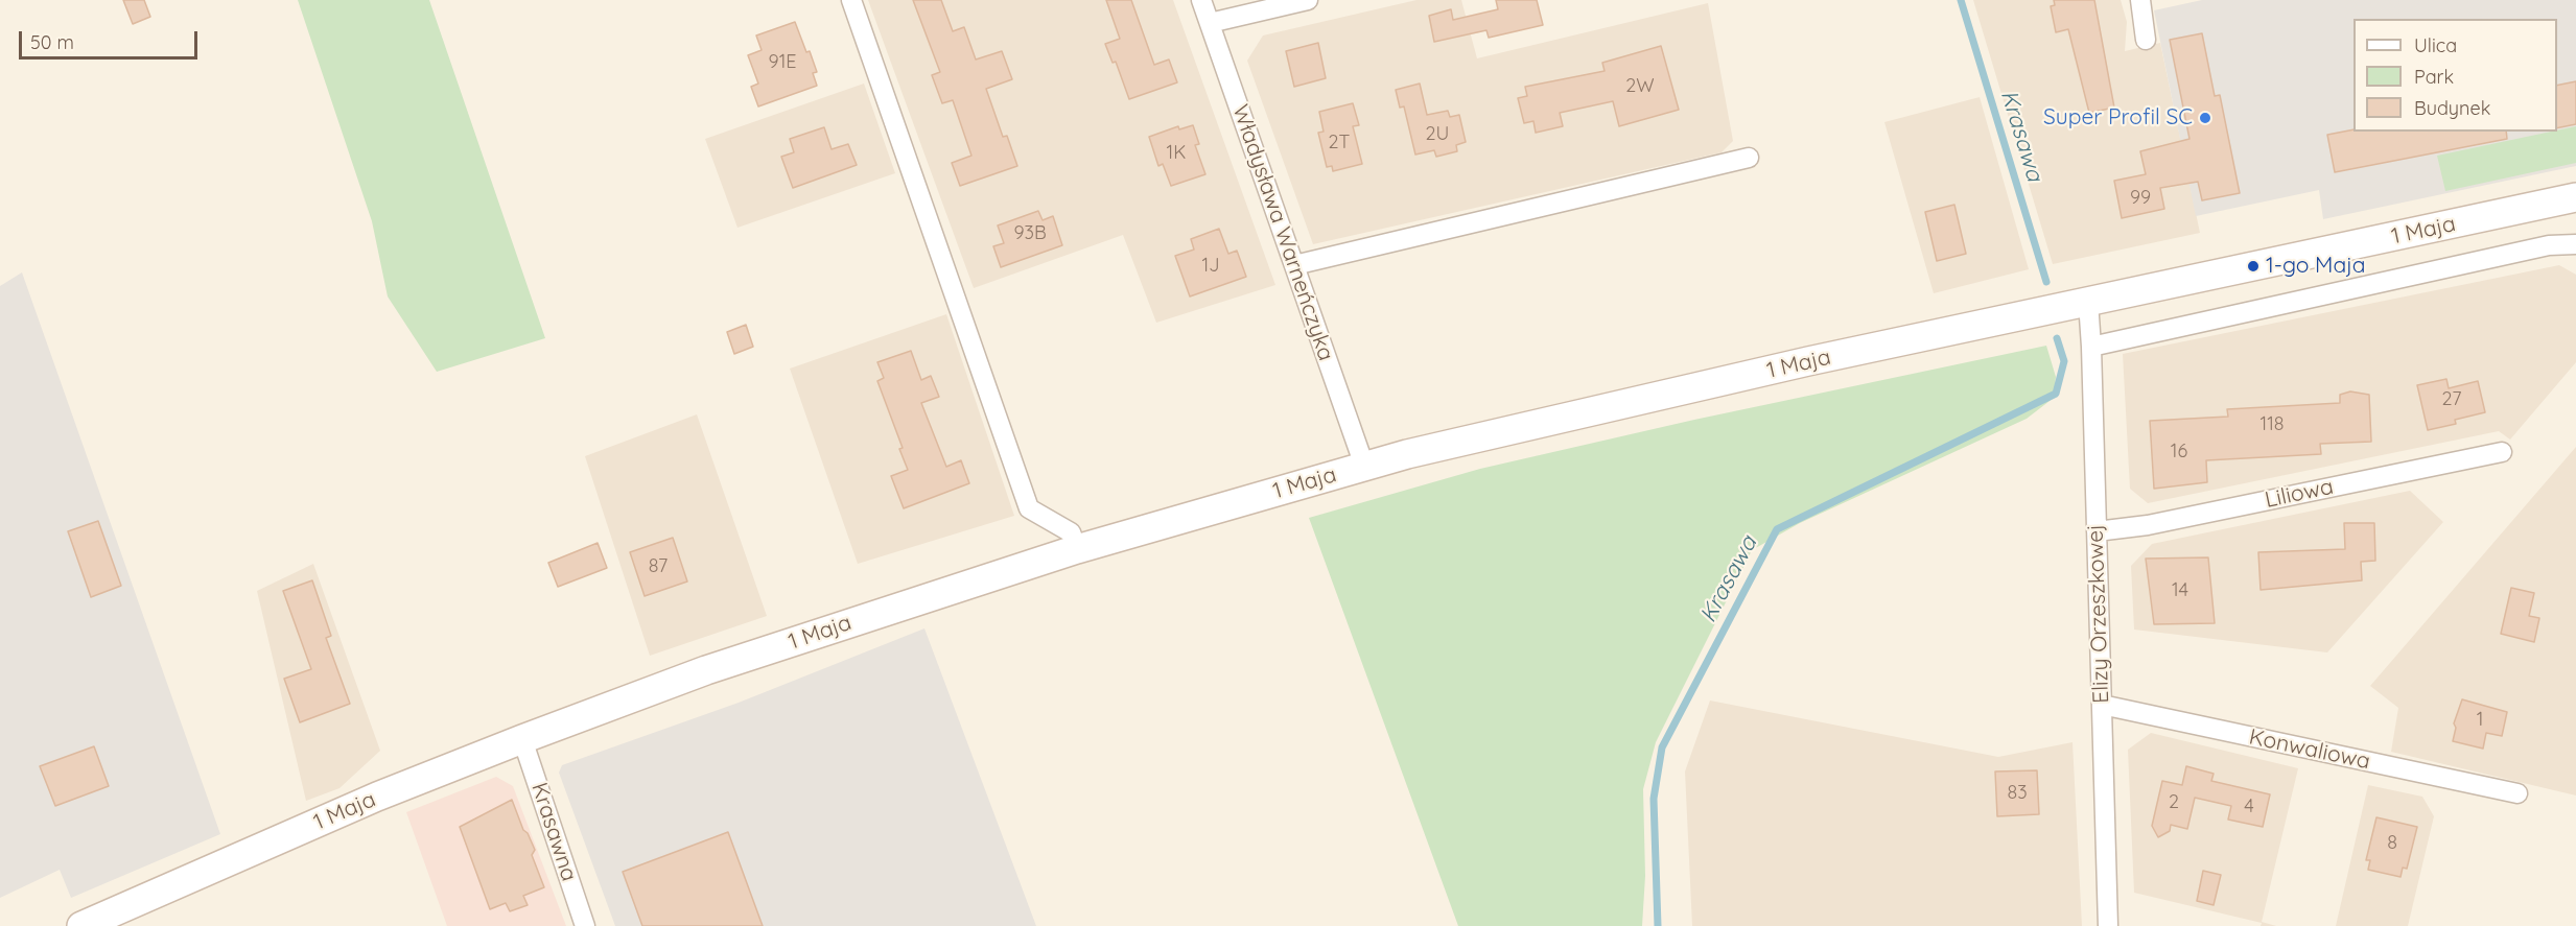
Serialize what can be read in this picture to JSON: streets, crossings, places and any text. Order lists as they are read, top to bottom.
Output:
{
  "streets": {
    "main road": ["1 Maja"],
    "street": [
      "Władysława Warneńczyka",
      "Liliowa",
      "Elizy Orzeszkowej",
      "Konwaliowa",
      "Krasawna"
    ]
  },
  "crossings": [
    ["1 Maja", "Władysława Warneńczyka"],
    ["1 Maja", "Elizy Orzeszkowej"],
    ["1 Maja", "Krasawna"],
    ["Liliowa", "Elizy Orzeszkowej"],
    ["Elizy Orzeszkowej", "Konwaliowa"]
  ],
  "water": ["Krasawa"],
  "places": ["Super Profil SC", "1-go Maja"],
  "house_numbers": [
    "91E",
    "2W",
    "2U",
    "2T",
    "1K",
    "99",
    "93B",
    "1J",
    "27",
    "118",
    "16",
    "87",
    "14",
    "1",
    "83",
    "2",
    "4",
    "8"
  ],
  "legend": ["Ulica", "Park", "Budynek"],
  "scale_bar": "50 m"
}
